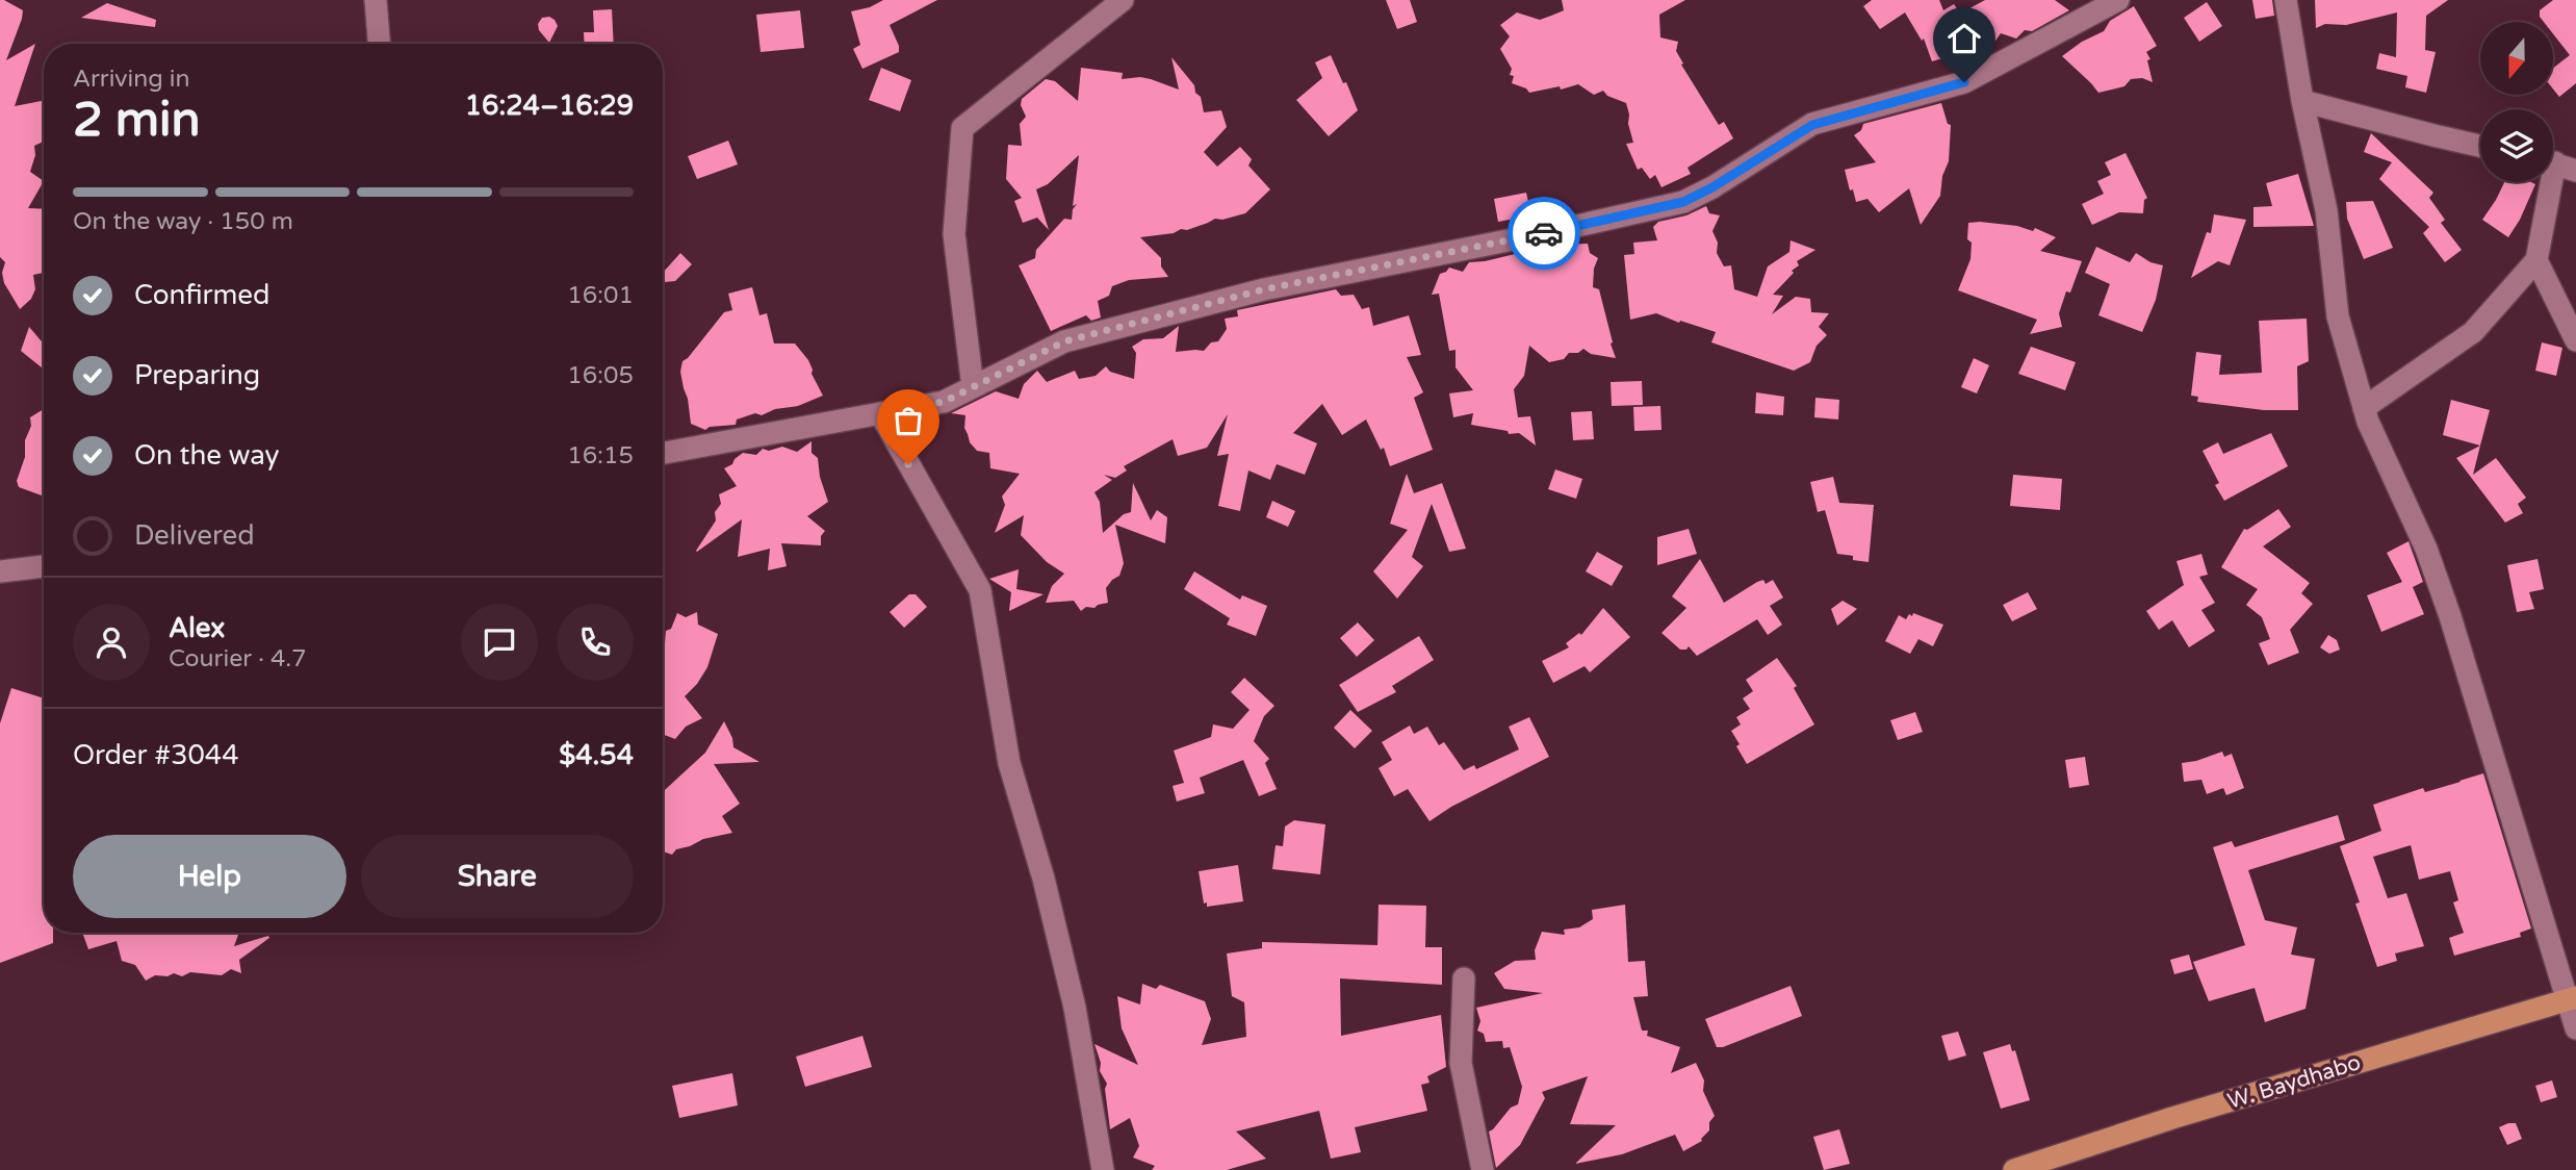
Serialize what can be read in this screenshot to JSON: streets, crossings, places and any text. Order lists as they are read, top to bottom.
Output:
{
  "streets": {
    "main road": ["W. Baydhabo"]
  },
  "north": "bottom",
  "page": {
    "heading": ["2 min", "Arriving in", "16:24–16:29"],
    "panel": [
      "Alex",
      "Courier · 4.7",
      "Order #3044",
      "$4.54"
    ],
    "bar": "On the way · 150 m",
    "list": [
      ["Confirmed", "16:01"],
      ["Preparing", "16:05"],
      ["On the way", "16:15"],
      "Delivered"
    ],
    "buttons": ["Help", "Share"]
  }
}
